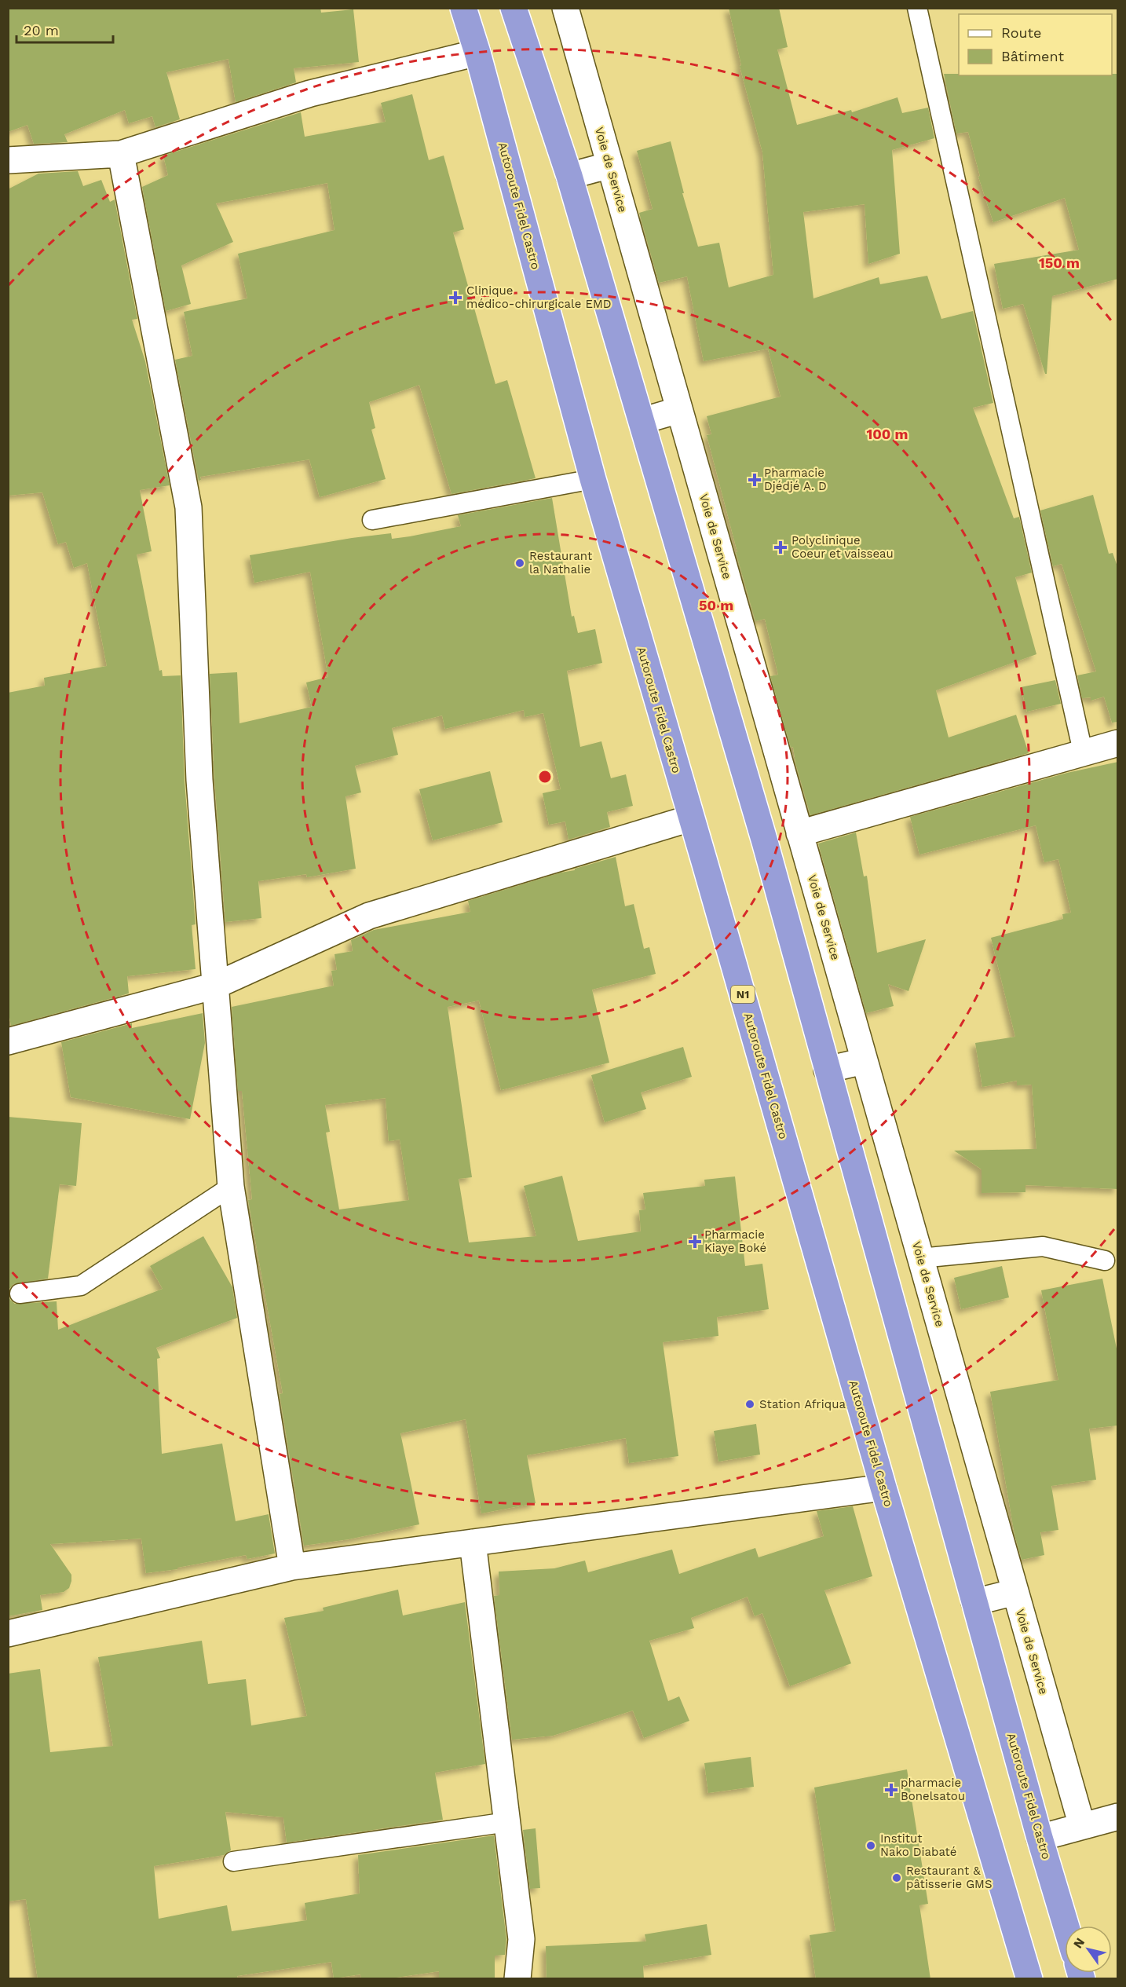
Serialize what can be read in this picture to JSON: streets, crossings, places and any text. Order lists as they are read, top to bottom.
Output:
{
  "streets": {
    "highway": ["Autoroute Fidel Castro", "N1"],
    "street": ["Voie de Service"]
  },
  "places": {
    "health": [
      "Clinique médico-chirurgicale EMD",
      "Pharmacie Djédjé A. D",
      "Polyclinique Coeur et vaisseau",
      "Pharmacie Kiaye Boké",
      "pharmacie Bonelsatou"
    ],
    "other": [
      "Restaurant la Nathalie",
      "Station Afriqua",
      "Institut Nako Diabaté",
      "Restaurant & pâtisserie GMS"
    ]
  },
  "legend": ["Route", "Bâtiment"],
  "scale_bar": "20 m",
  "north": "top left",
  "rings": ["150 m", "100 m", "50 m"]
}
